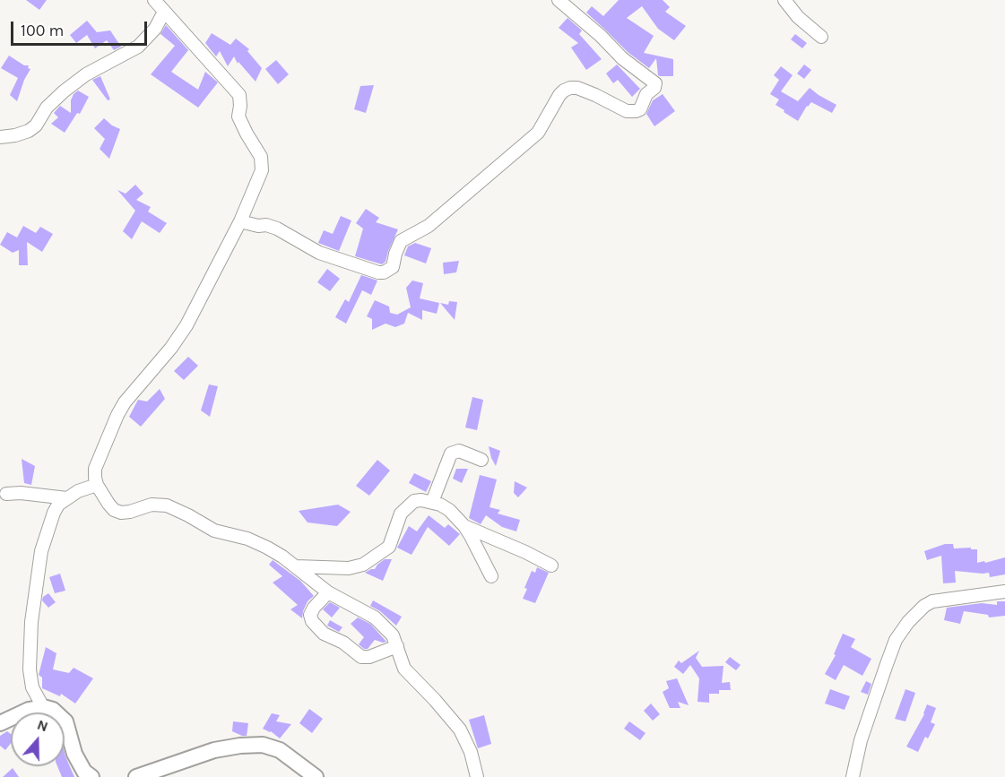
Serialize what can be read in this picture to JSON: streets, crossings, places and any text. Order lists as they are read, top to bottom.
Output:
{
  "scale_bar": "100 m",
  "north": "top"
}
